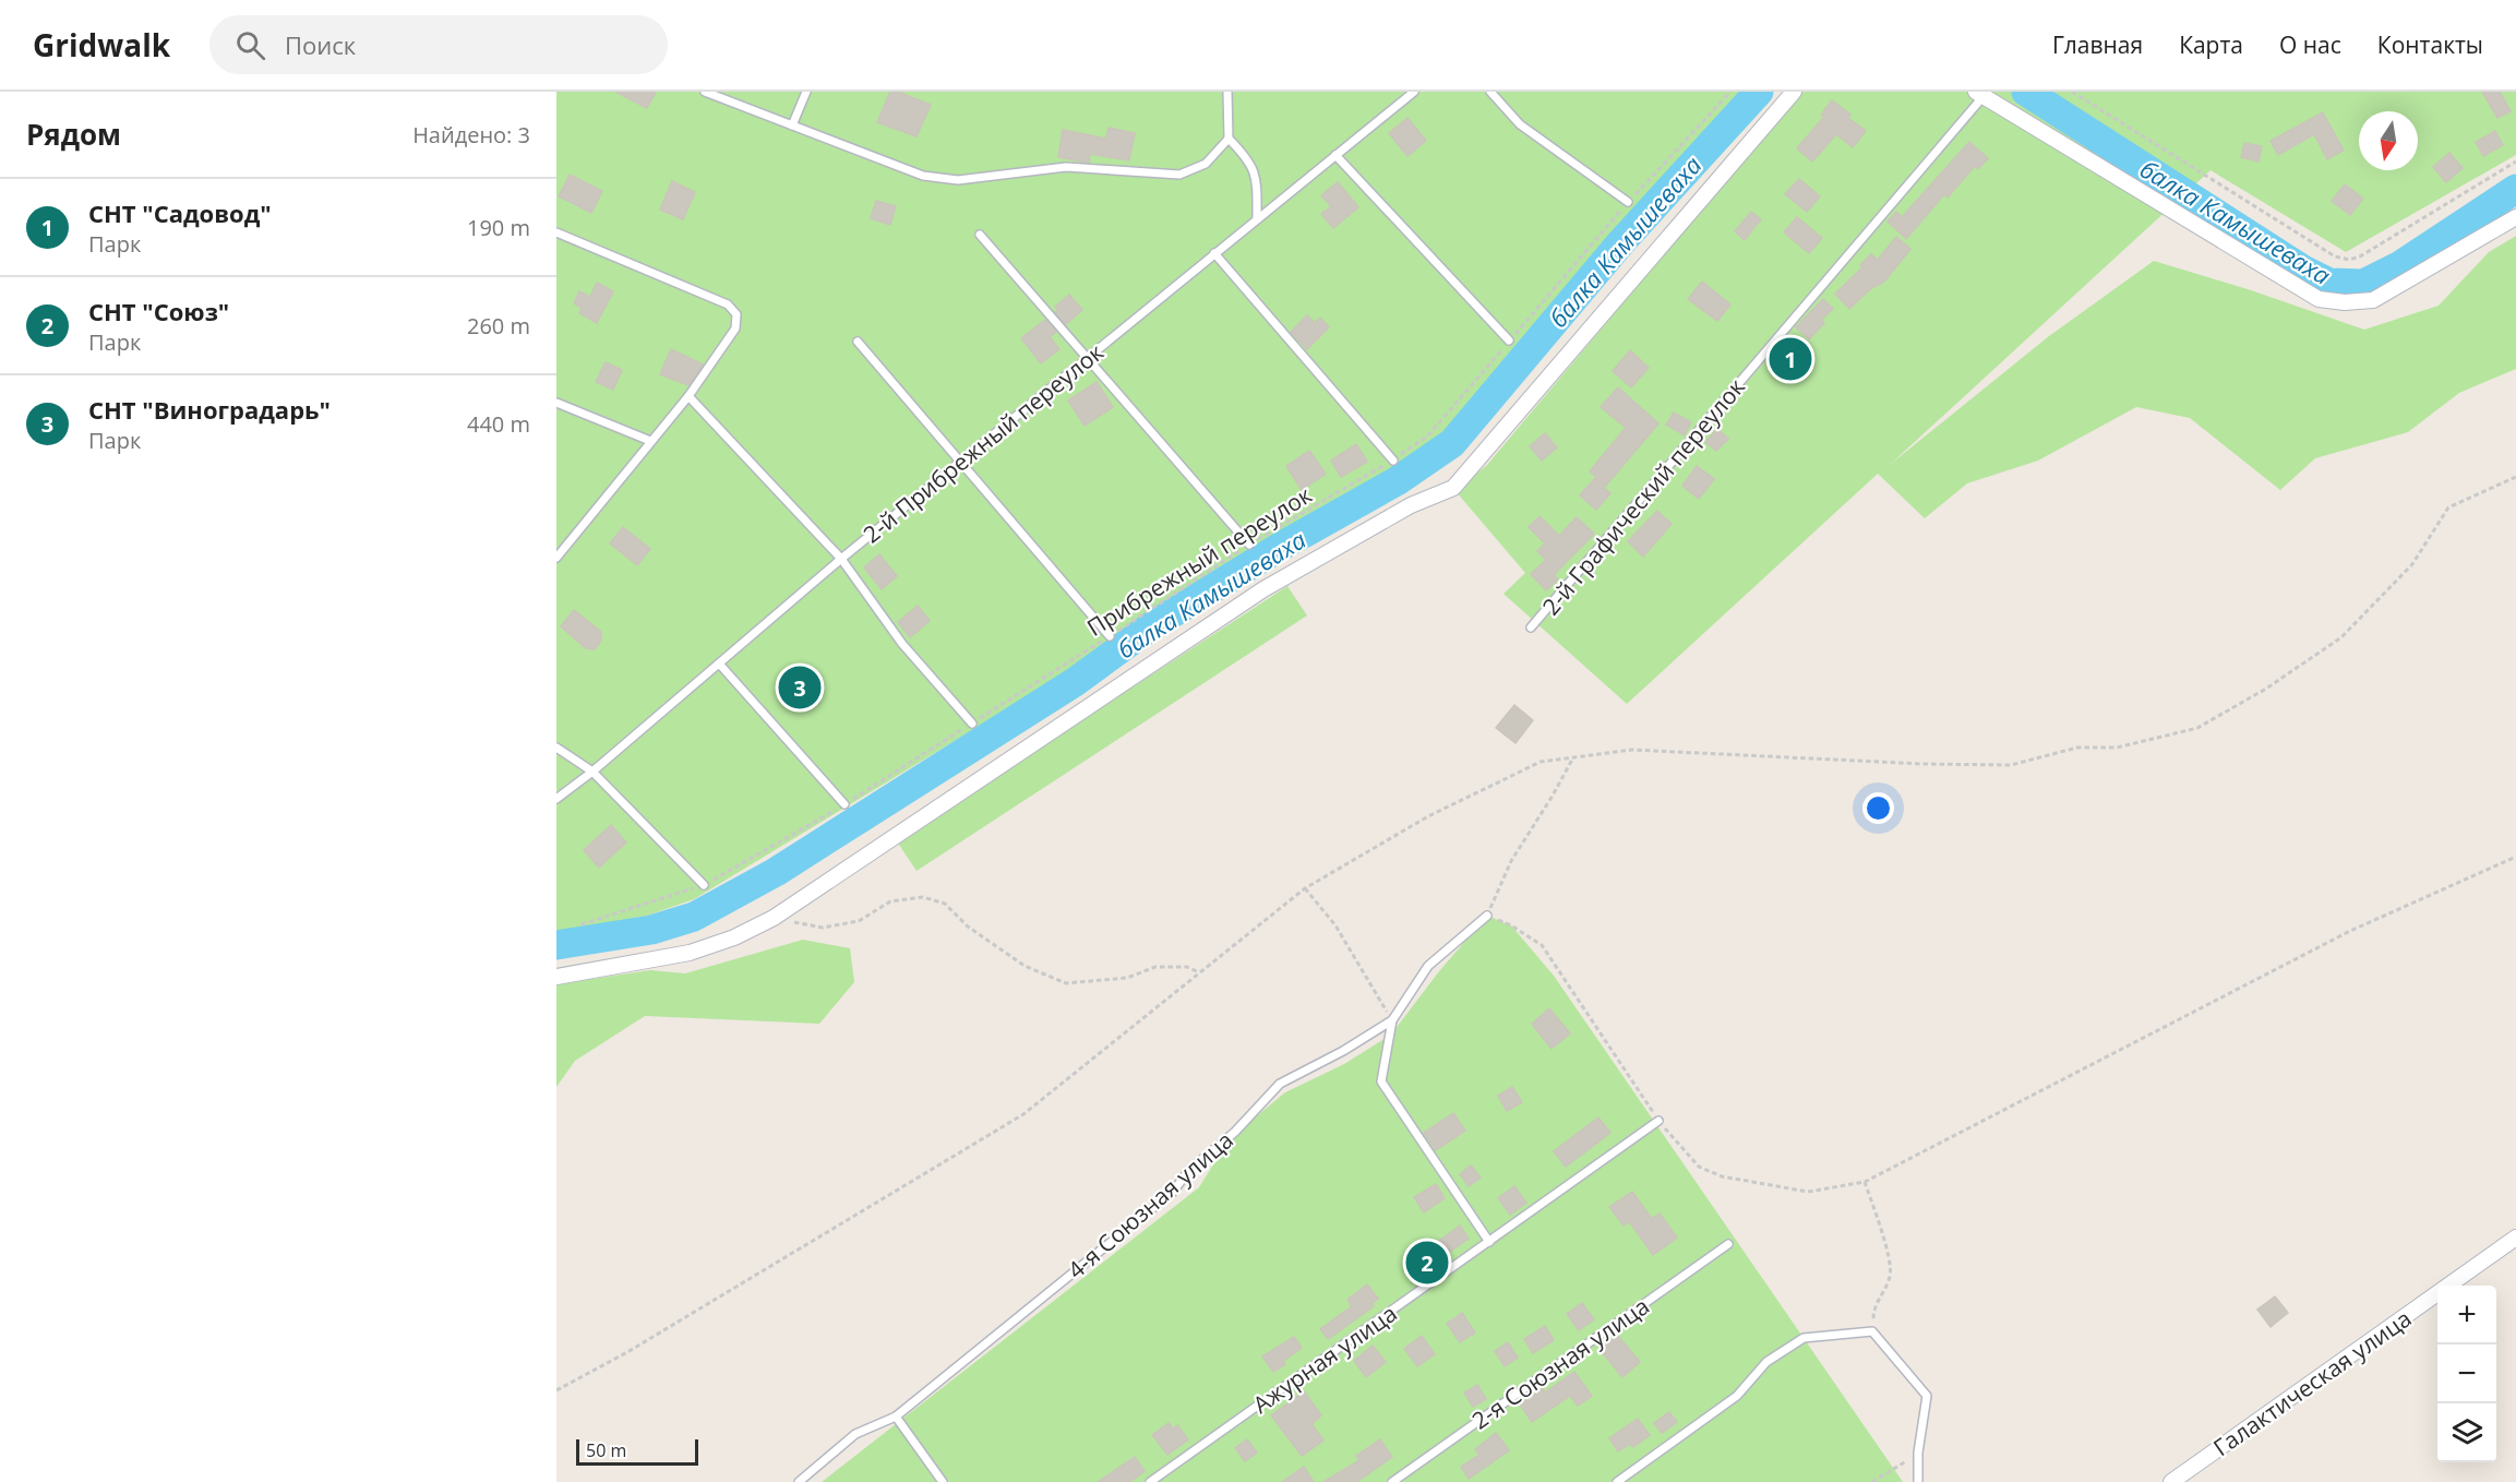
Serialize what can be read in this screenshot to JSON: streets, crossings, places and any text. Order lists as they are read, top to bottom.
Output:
{
  "streets": {
    "street": ["Галактическая улица"],
    "lane": [
      "2-й Прибрежный переулок",
      "2-й Графический переулок",
      "4-я Союзная улица",
      "Ажурная улица",
      "2-я Союзная улица"
    ],
    "path": ["Прибрежный переулок"]
  },
  "water": ["балка Камышеваха"],
  "scale_bar": "50 m",
  "north": "bottom",
  "page": {
    "header": "Gridwalk",
    "search": "Поиск",
    "nav": [
      "Главная",
      "Карта",
      "О нас",
      "Контакты"
    ],
    "heading": ["Рядом", "Найдено: 3"],
    "list": [
      {
        "mark": "1",
        "name": "СНТ \"Садовод\"",
        "note": "Парк",
        "value": "190 m"
      },
      {
        "mark": "2",
        "name": "СНТ \"Союз\"",
        "note": "Парк",
        "value": "260 m"
      },
      {
        "mark": "3",
        "name": "СНТ \"Виноградарь\"",
        "note": "Парк",
        "value": "440 m"
      }
    ],
    "pins": ["1", "3", "2"],
    "map_buttons": ["+", "−"],
    "scale": "50 m"
  }
}
